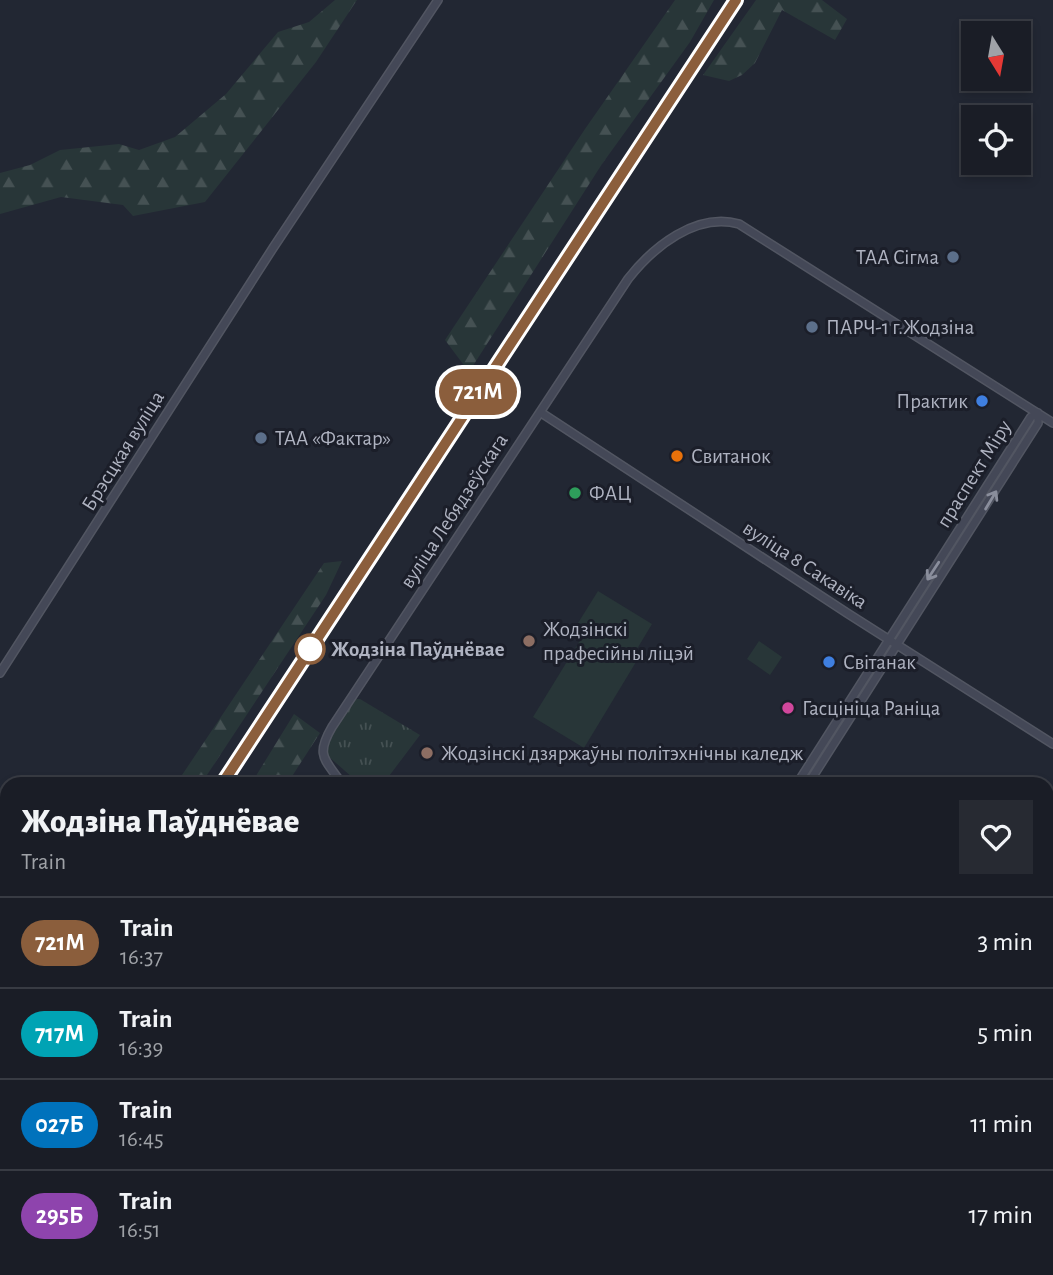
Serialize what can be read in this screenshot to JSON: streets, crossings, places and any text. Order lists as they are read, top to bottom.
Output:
{
  "streets": {
    "main road": [
      "Брэсцкая вуліца",
      "праспект Міру",
      "вуліца Лебядзеўскага",
      "вуліца 8 Сакавіка"
    ]
  },
  "crossings": [
    ["праспект Міру", "вуліца Лебядзеўскага"],
    ["праспект Міру", "вуліца 8 Сакавіка"],
    ["вуліца Лебядзеўскага", "вуліца 8 Сакавіка"]
  ],
  "places": [
    "ТАА Сігма",
    "ПАРЧ-1 г.Жодзіна",
    "Практик",
    "ТАА «Фактар»",
    "Свитанок",
    "ФАЦ",
    "Жодзінскі прафесійны ліцэй",
    "Жодзіна Паўднёвае",
    "Світанак",
    "Гасцініца Раніца",
    "Жодзінскі дзяржаўны політэхнічны каледж"
  ],
  "north": "bottom",
  "page": {
    "on_map": "721М",
    "heading": ["Жодзіна Паўднёвае", "Train"],
    "list": [
      {
        "mark": "721М",
        "name": "Train",
        "note": "16:37",
        "value": "3 min"
      },
      {
        "mark": "717М",
        "name": "Train",
        "note": "16:39",
        "value": "5 min"
      },
      {
        "mark": "027Б",
        "name": "Train",
        "note": "16:45",
        "value": "11 min"
      },
      {
        "mark": "295Б",
        "name": "Train",
        "note": "16:51",
        "value": "17 min"
      }
    ]
  }
}
